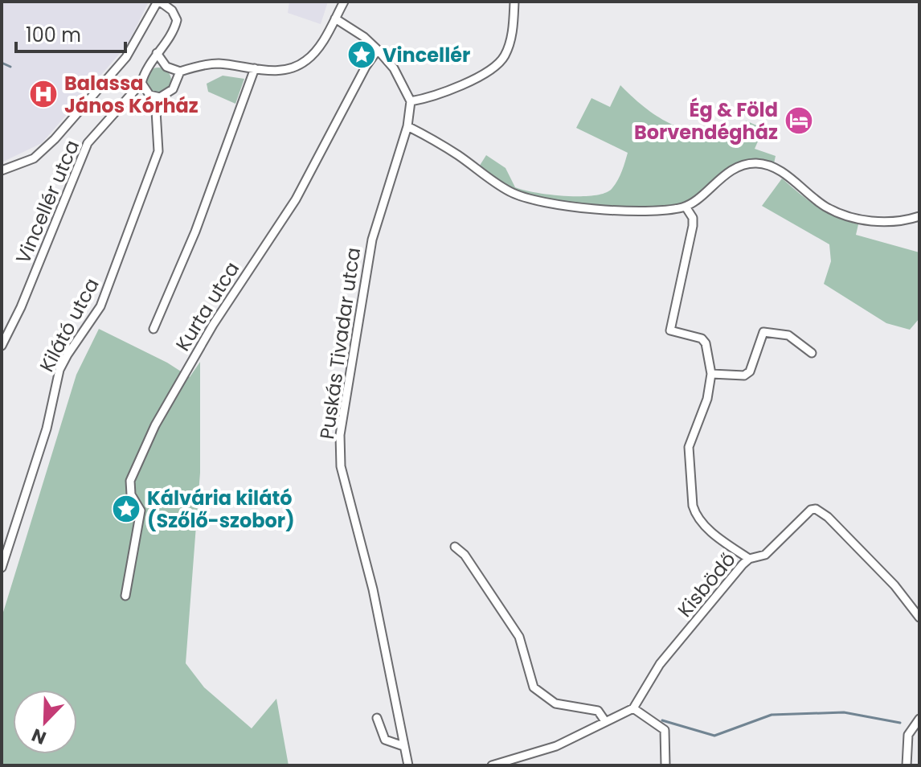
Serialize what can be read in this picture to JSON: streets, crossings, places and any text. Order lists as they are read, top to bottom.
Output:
{
  "streets": {
    "street": [
      "Vincellér utca",
      "Kurta utca",
      "Kilátó utca",
      "Puskás Tivadar utca",
      "Kisbödő"
    ]
  },
  "places": {
    "place": ["Vincellér", "Kálvária kilátó (Szőlő-szobor)"],
    "hospital": ["Balassa János Kórház"],
    "hotel": ["Ég & Föld Borvendégház"]
  },
  "scale_bar": "100 m",
  "north": "bottom left"
}
